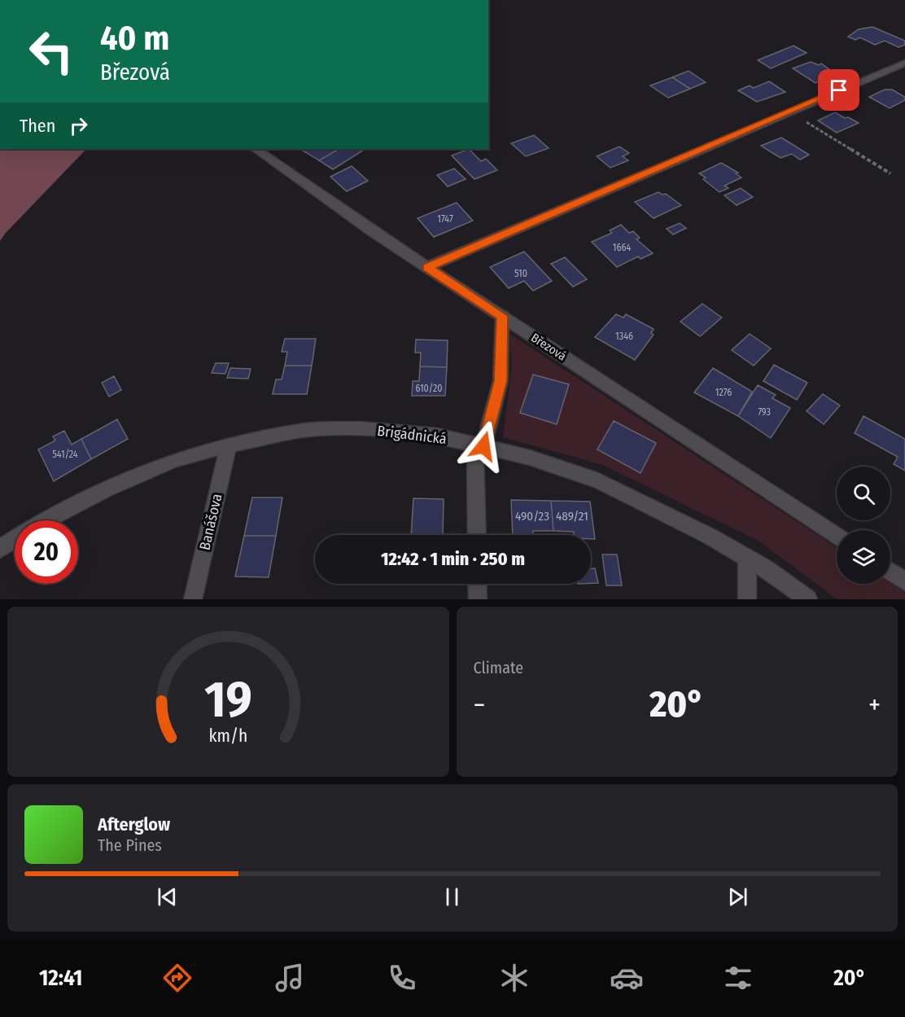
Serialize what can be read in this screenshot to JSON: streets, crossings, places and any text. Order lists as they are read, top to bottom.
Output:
{
  "streets": {
    "street": ["Březová", "Brigádnická", "Banášova"]
  },
  "crossings": [
    ["Brigádnická", "Banášova"]
  ],
  "house_numbers": [
    "1747",
    "1664",
    "510",
    "1346",
    "610/20",
    "1276",
    "793",
    "541/24",
    "490/23",
    "489/21"
  ],
  "page": {
    "turn": ["40 m", "Březová"],
    "then": "Then",
    "limit": "20",
    "trip": "12:42 · 1 min · 250 m",
    "tile": "Climate",
    "heat": ["−", "20°", "+"],
    "song": ["Afterglow", "The Pines"],
    "tabs": ["12:41", "20°"],
    "gauge": ["19", "km/h"]
  }
}
